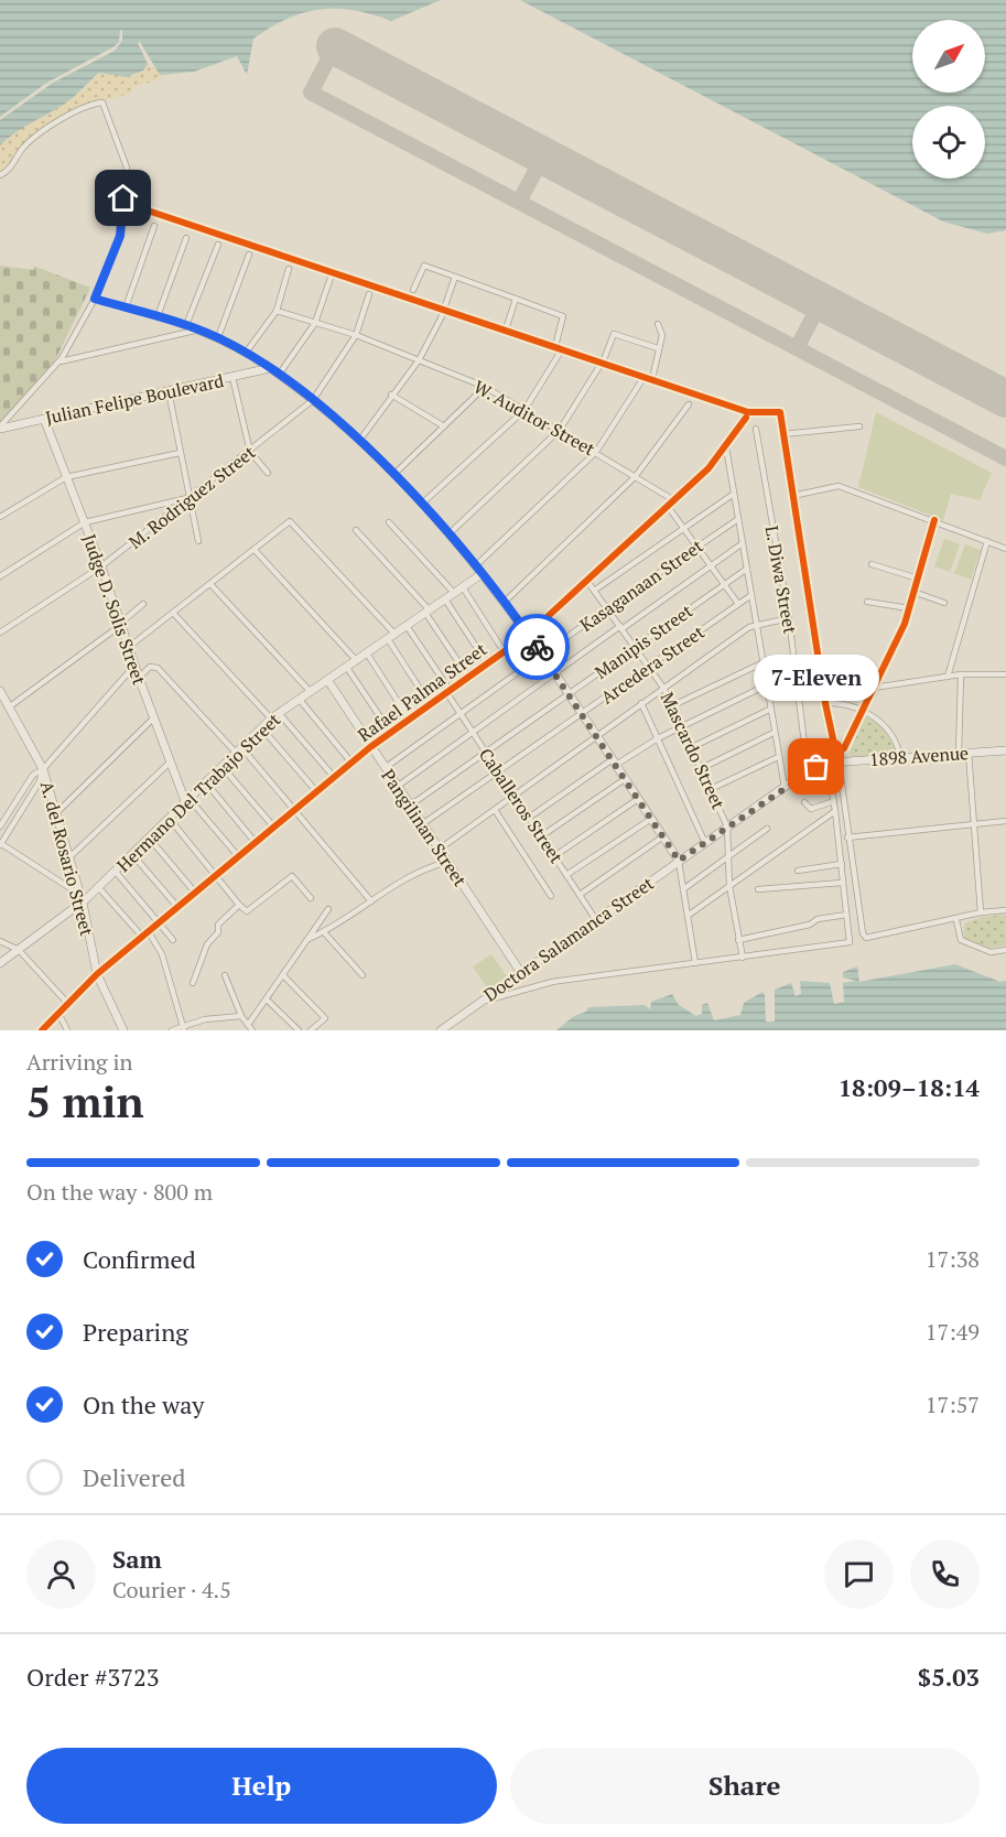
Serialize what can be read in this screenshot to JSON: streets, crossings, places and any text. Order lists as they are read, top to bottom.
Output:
{
  "streets": {
    "street": [
      "Julian Felipe Boulevard",
      "W. Auditor Street",
      "M. Rodriguez Street",
      "L. Diwa Street",
      "Kasaganaan Street",
      "Judge D. Solis Street",
      "Manipis Street",
      "Arcedera Street",
      "Rafael Palma Street",
      "Mascardo Street",
      "1898 Avenue",
      "Hermano Del Trabajo Street",
      "Caballeros Street",
      "Pangilinan Street",
      "A. del Rosario Street",
      "Doctora Salamanca Street"
    ]
  },
  "crossings": [
    ["Julian Felipe Boulevard", "Judge D. Solis Street"],
    ["W. Auditor Street", "M. Rodriguez Street"],
    ["W. Auditor Street", "Rafael Palma Street"],
    ["M. Rodriguez Street", "Judge D. Solis Street"],
    ["L. Diwa Street", "Doctora Salamanca Street"],
    ["Kasaganaan Street", "Mascardo Street"],
    ["Kasaganaan Street", "Caballeros Street"],
    ["Kasaganaan Street", "Pangilinan Street"],
    ["Judge D. Solis Street", "Hermano Del Trabajo Street"],
    ["Manipis Street", "Mascardo Street"],
    ["Manipis Street", "Caballeros Street"],
    ["Manipis Street", "Pangilinan Street"],
    ["Arcedera Street", "Mascardo Street"],
    ["Arcedera Street", "Caballeros Street"],
    ["Arcedera Street", "Pangilinan Street"],
    ["Rafael Palma Street", "Mascardo Street"],
    ["Rafael Palma Street", "Caballeros Street"],
    ["Rafael Palma Street", "Pangilinan Street"],
    ["Rafael Palma Street", "A. del Rosario Street"],
    ["Mascardo Street", "Doctora Salamanca Street"],
    ["1898 Avenue", "Doctora Salamanca Street"],
    ["Hermano Del Trabajo Street", "Caballeros Street"],
    ["Hermano Del Trabajo Street", "Pangilinan Street"],
    ["Hermano Del Trabajo Street", "A. del Rosario Street"],
    ["Caballeros Street", "Doctora Salamanca Street"],
    ["Pangilinan Street", "Doctora Salamanca Street"]
  ],
  "places": ["7-Eleven"],
  "north": "top right",
  "page": {
    "bubble": "7-Eleven",
    "heading": ["5 min", "Arriving in", "18:09–18:14"],
    "panel": [
      "Sam",
      "Courier · 4.5",
      "Order #3723",
      "$5.03"
    ],
    "bar": "On the way · 800 m",
    "list": [
      ["Confirmed", "17:38"],
      ["Preparing", "17:49"],
      ["On the way", "17:57"],
      "Delivered"
    ],
    "buttons": ["Help", "Share"]
  }
}
